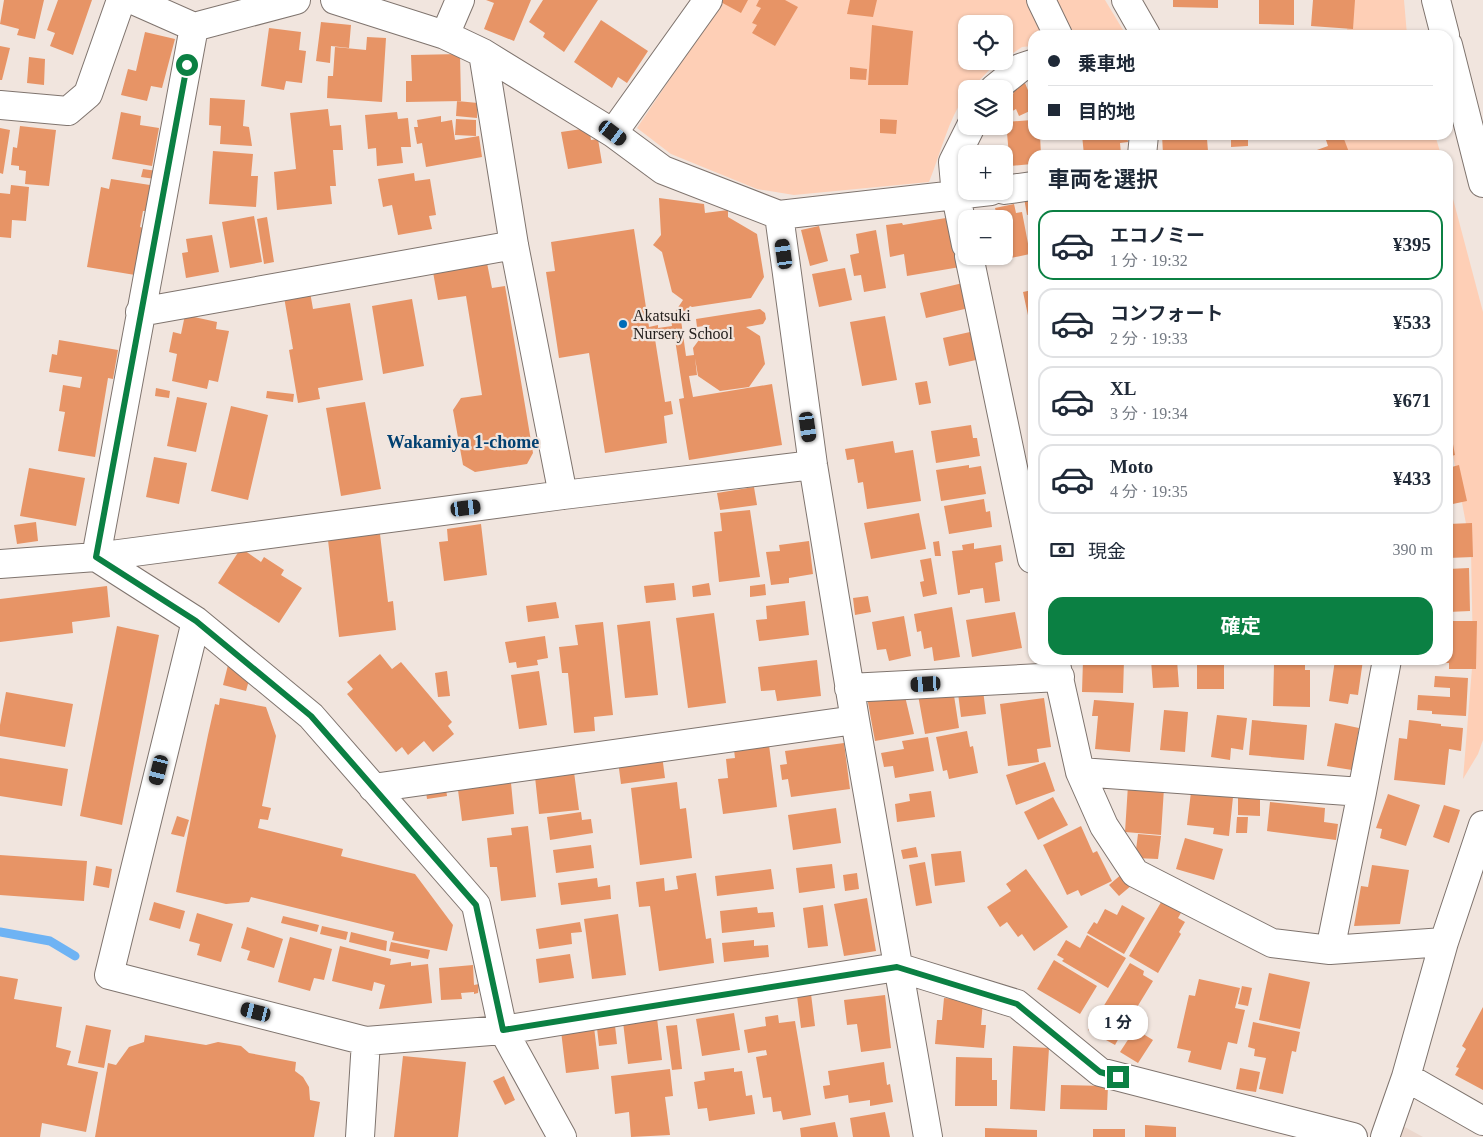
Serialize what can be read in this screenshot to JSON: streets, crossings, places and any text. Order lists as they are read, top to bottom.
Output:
{
  "districts": ["Wakamiya 1-chome"],
  "places": ["Akatsuki Nursery School"],
  "page": {
    "map_buttons": ["+", "−"],
    "banner": ["乗車地", "目的地"],
    "heading": "車両を選択",
    "list": [
      {
        "name": "エコノミー",
        "note": "1 分 · 19:32",
        "value": "¥395"
      },
      {
        "name": "コンフォート",
        "note": "2 分 · 19:33",
        "value": "¥533"
      },
      {
        "name": "XL",
        "note": "3 分 · 19:34",
        "value": "¥671"
      },
      {
        "name": "Moto",
        "note": "4 分 · 19:35",
        "value": "¥433"
      }
    ],
    "pay": ["現金", "390 m"],
    "buttons": "確定",
    "bubble": "1 分"
  }
}
